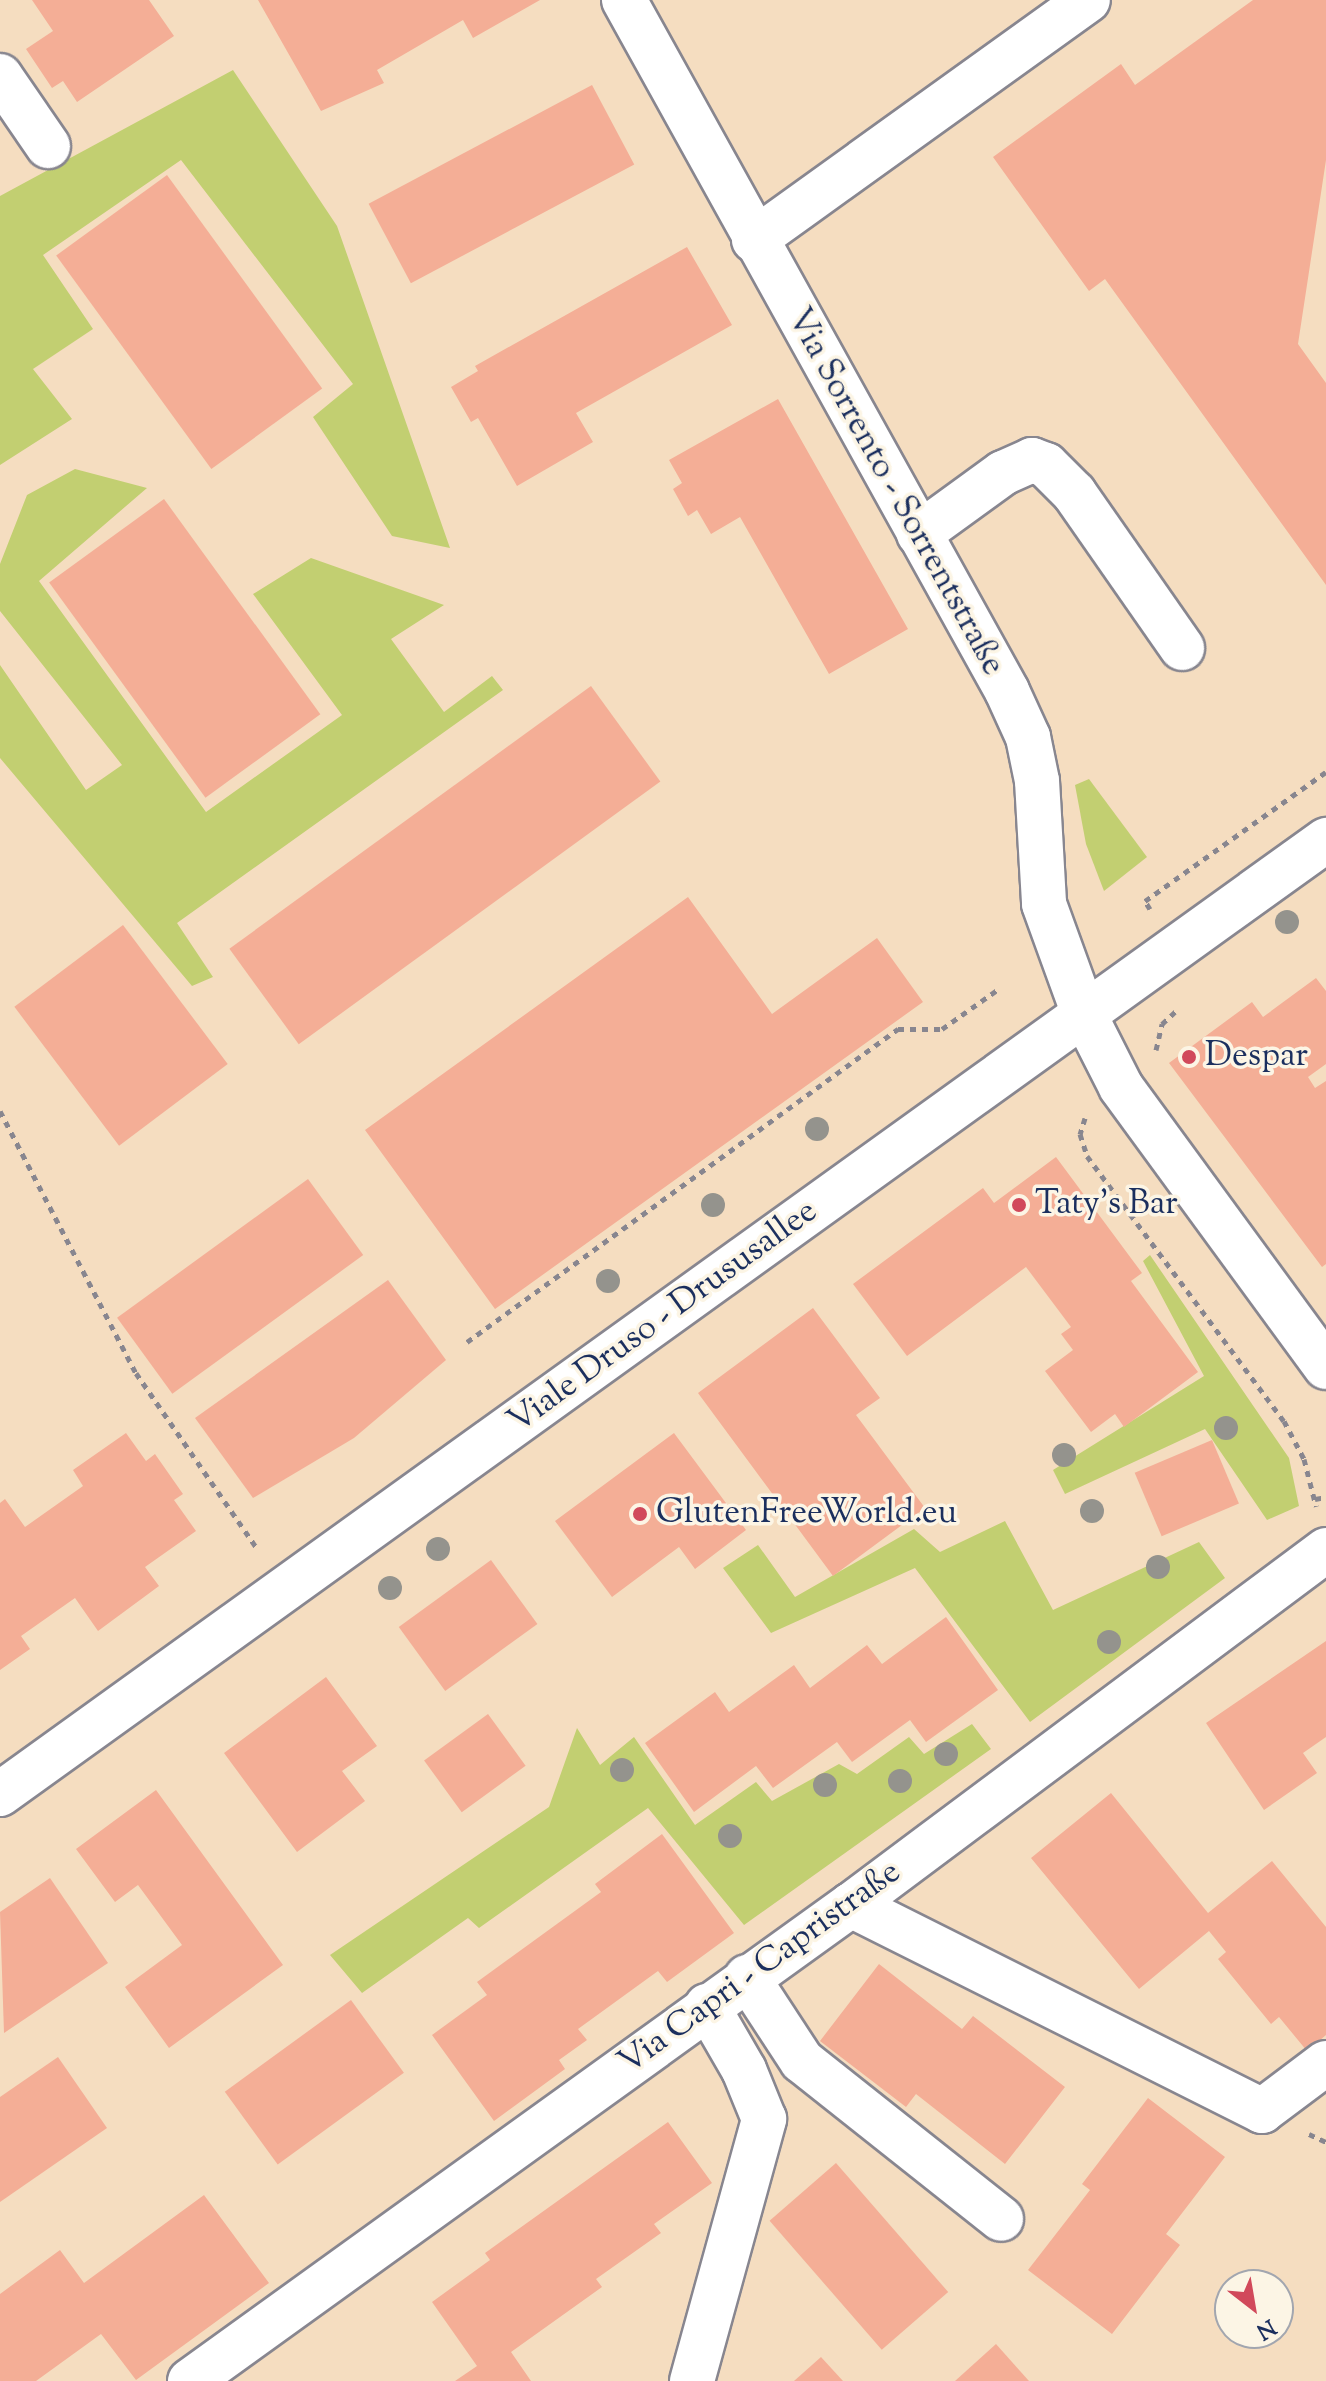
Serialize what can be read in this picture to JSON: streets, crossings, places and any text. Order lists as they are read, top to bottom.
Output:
{
  "streets": {
    "street": ["Via Sorrento - Sorrentstraße", "Viale Druso - Drususallee", "Via Capri - Capristraße"]
  },
  "crossings": [
    ["Via Sorrento - Sorrentstraße", "Viale Druso - Drususallee"]
  ],
  "places": ["Despar", "Taty's Bar", "GlutenFreeWorld.eu"],
  "north": "bottom right"
}
